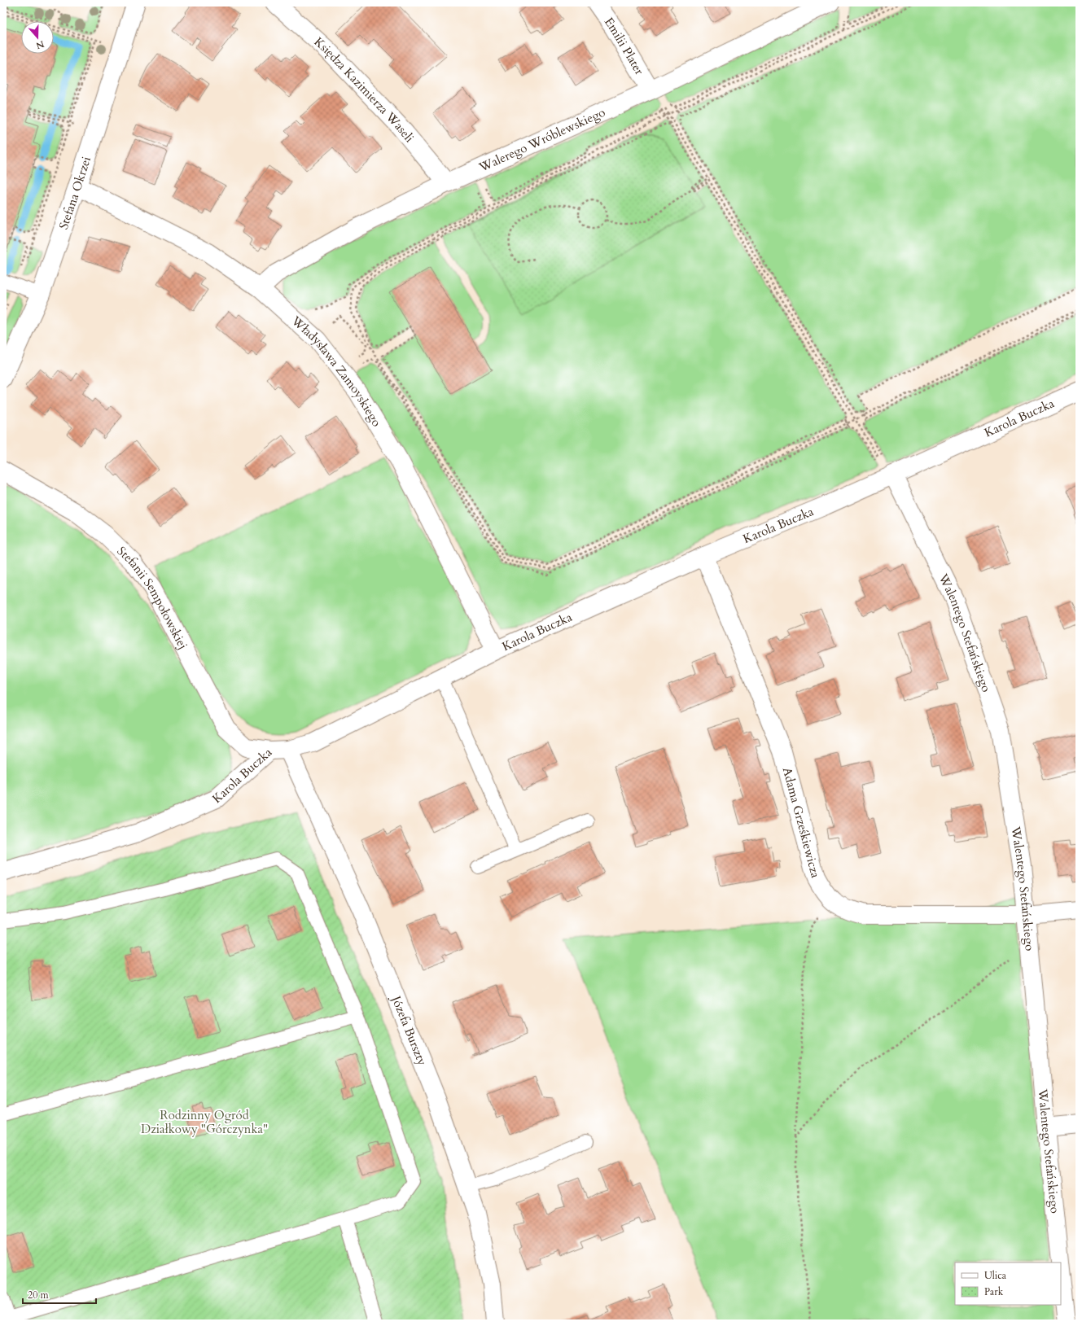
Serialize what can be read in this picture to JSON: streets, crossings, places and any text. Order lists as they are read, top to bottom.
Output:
{
  "streets": {
    "street": [
      "Emilii Plater",
      "Księdza Kazimierza Waseli",
      "Walerego Wróblewskiego",
      "Stefana Okrzei",
      "Władysława Zamoyskiego",
      "Karola Buczka",
      "Stefanii Sempołowskiej",
      "Walentego Stefańskiego",
      "Adama Grześkiewicza",
      "Józefa Burszty"
    ]
  },
  "crossings": [
    ["Emilii Plater", "Walerego Wróblewskiego"],
    ["Księdza Kazimierza Waseli", "Walerego Wróblewskiego"],
    ["Walerego Wróblewskiego", "Władysława Zamoyskiego"],
    ["Stefana Okrzei", "Władysława Zamoyskiego"],
    ["Władysława Zamoyskiego", "Karola Buczka"],
    ["Karola Buczka", "Stefanii Sempołowskiej"],
    ["Karola Buczka", "Walentego Stefańskiego"],
    ["Karola Buczka", "Adama Grześkiewicza"],
    ["Karola Buczka", "Józefa Burszty"],
    ["Walentego Stefańskiego", "Adama Grześkiewicza"]
  ],
  "parks": ["Rodzinny Ogród Działkowy \"Górczynka\""],
  "legend": ["Ulica", "Park"],
  "scale_bar": "20 m",
  "north": "bottom"
}
